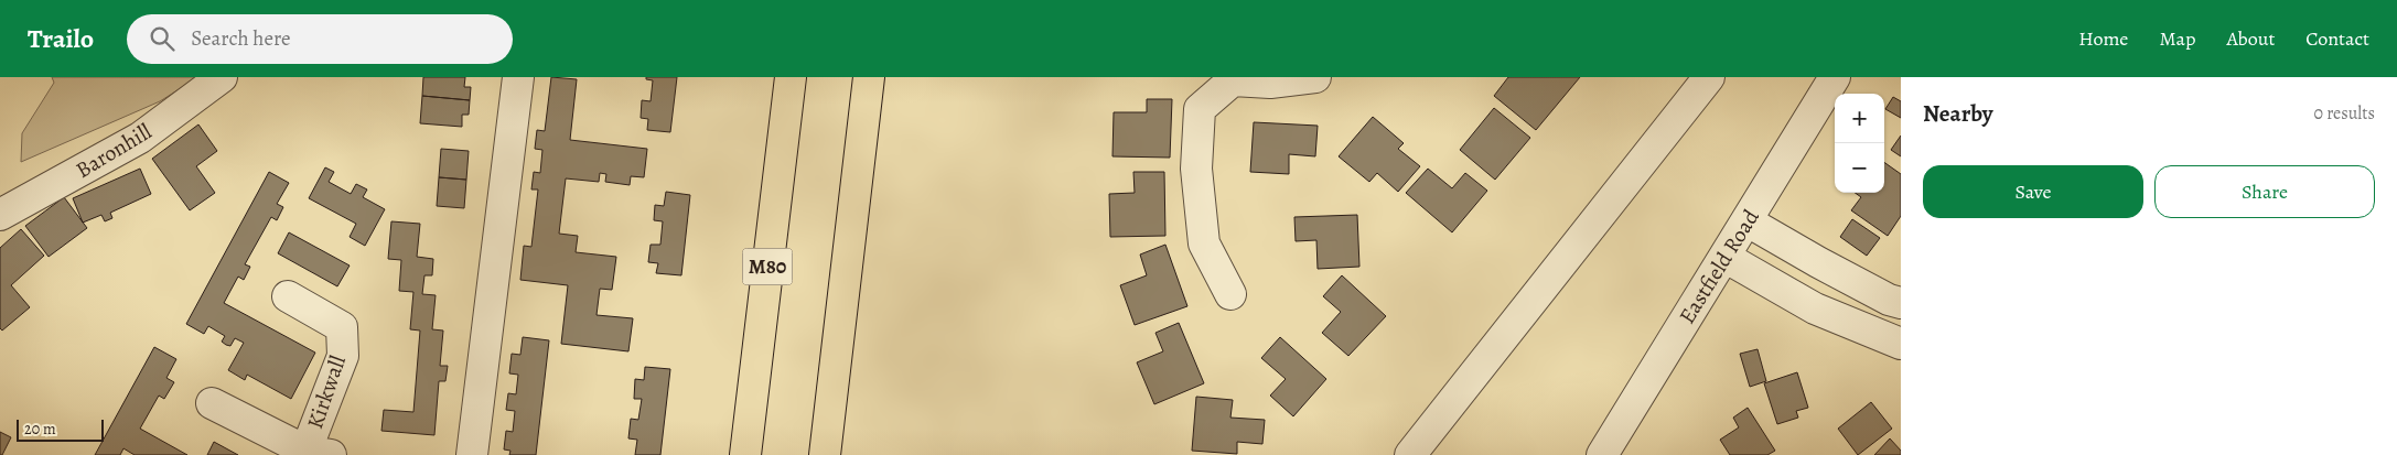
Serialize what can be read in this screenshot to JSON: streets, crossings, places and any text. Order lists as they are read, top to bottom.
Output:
{
  "streets": {
    "highway": ["M80"],
    "street": ["Baronhill", "Eastfield Road", "Kirkwall"]
  },
  "scale_bar": "20 m",
  "page": {
    "header": "Trailo",
    "search": "Search here",
    "nav": [
      "Home",
      "Map",
      "About",
      "Contact"
    ],
    "heading": ["Nearby", "0 results"],
    "map_buttons": ["+", "−"],
    "buttons": ["Save", "Share"],
    "scale": "20 m"
  }
}
